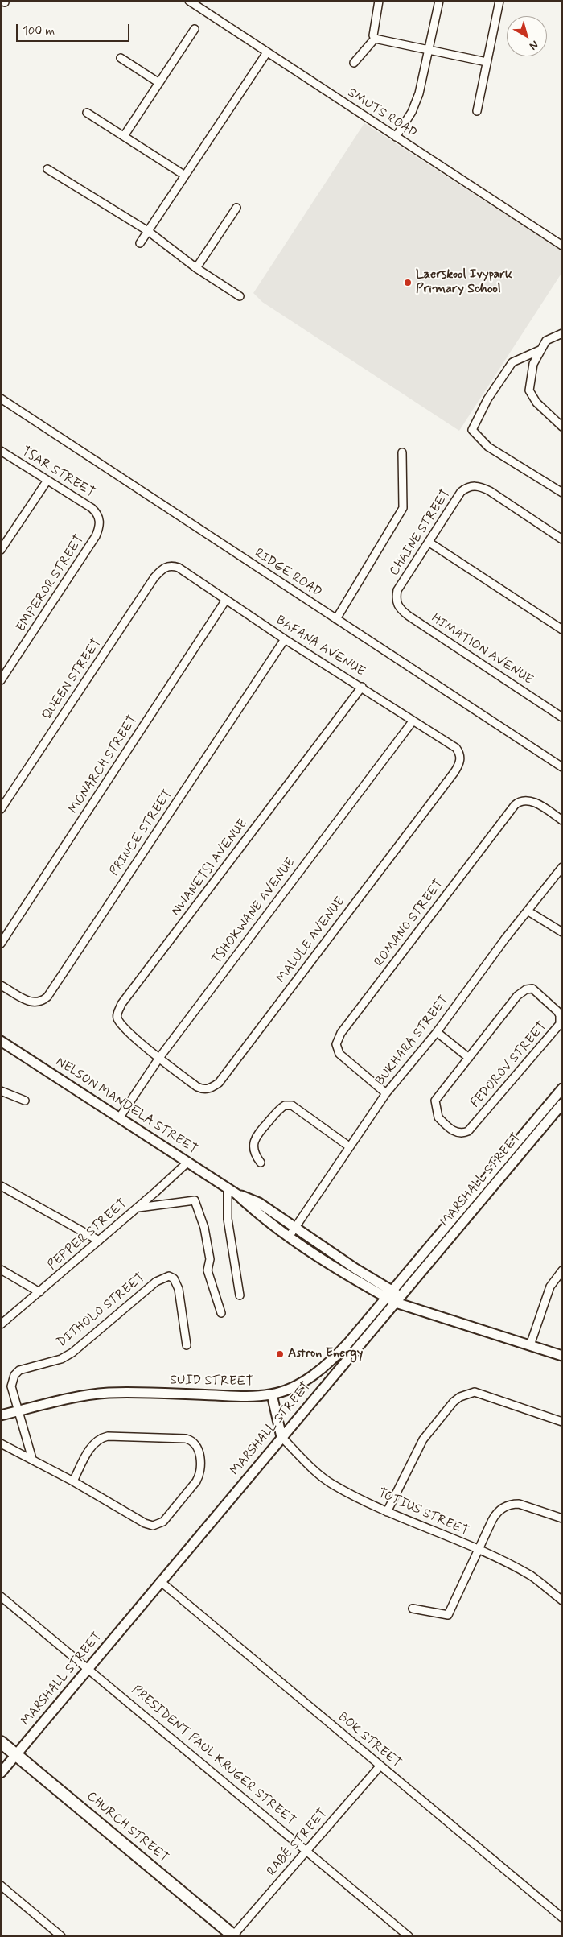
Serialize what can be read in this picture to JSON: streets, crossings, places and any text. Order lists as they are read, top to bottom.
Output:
{
  "streets": {
    "main road": ["CHURCH STREET"],
    "street": [
      "SMUTS ROAD",
      "TSAR STREET",
      "CHAINE STREET",
      "RIDGE ROAD",
      "EMPEROR STREET",
      "BAFANA AVENUE",
      "HIMATION AVENUE",
      "QUEEN STREET",
      "MONARCH STREET",
      "PRINCE STREET",
      "NWANETSI AVENUE",
      "TSHOKWANE AVENUE",
      "ROMANO STREET",
      "MALULE AVENUE",
      "BUKHARA STREET",
      "FEDOROV STREET",
      "NELSON MANDELA STREET",
      "MARSHALL STREET",
      "PEPPER STREET",
      "DITHOLO STREET",
      "SUID STREET",
      "TOTIUS STREET",
      "BOK STREET",
      "PRESIDENT PAUL KRUGER STREET",
      "RABÉ STREET"
    ]
  },
  "crossings": [
    ["TSAR STREET", "EMPEROR STREET"],
    ["CHAINE STREET", "HIMATION AVENUE"],
    ["BAFANA AVENUE", "QUEEN STREET"],
    ["BAFANA AVENUE", "MONARCH STREET"],
    ["BAFANA AVENUE", "PRINCE STREET"],
    ["BAFANA AVENUE", "NWANETSI AVENUE"],
    ["BAFANA AVENUE", "TSHOKWANE AVENUE"],
    ["BAFANA AVENUE", "MALULE AVENUE"],
    ["NWANETSI AVENUE", "TSHOKWANE AVENUE"],
    ["NWANETSI AVENUE", "MALULE AVENUE"],
    ["TSHOKWANE AVENUE", "MALULE AVENUE"],
    ["TSHOKWANE AVENUE", "NELSON MANDELA STREET"],
    ["ROMANO STREET", "BUKHARA STREET"],
    ["BUKHARA STREET", "NELSON MANDELA STREET"],
    ["NELSON MANDELA STREET", "MARSHALL STREET"],
    ["NELSON MANDELA STREET", "PEPPER STREET"],
    ["NELSON MANDELA STREET", "SUID STREET"],
    ["MARSHALL STREET", "SUID STREET"],
    ["MARSHALL STREET", "TOTIUS STREET"],
    ["MARSHALL STREET", "BOK STREET"],
    ["MARSHALL STREET", "PRESIDENT PAUL KRUGER STREET"],
    ["MARSHALL STREET", "CHURCH STREET"],
    ["DITHOLO STREET", "SUID STREET"],
    ["BOK STREET", "RABÉ STREET"],
    ["PRESIDENT PAUL KRUGER STREET", "RABÉ STREET"],
    ["CHURCH STREET", "RABÉ STREET"]
  ],
  "places": ["Laerskool Ivypark Primary School", "Astron Energy"],
  "scale_bar": "100 m",
  "north": "bottom right"
}
